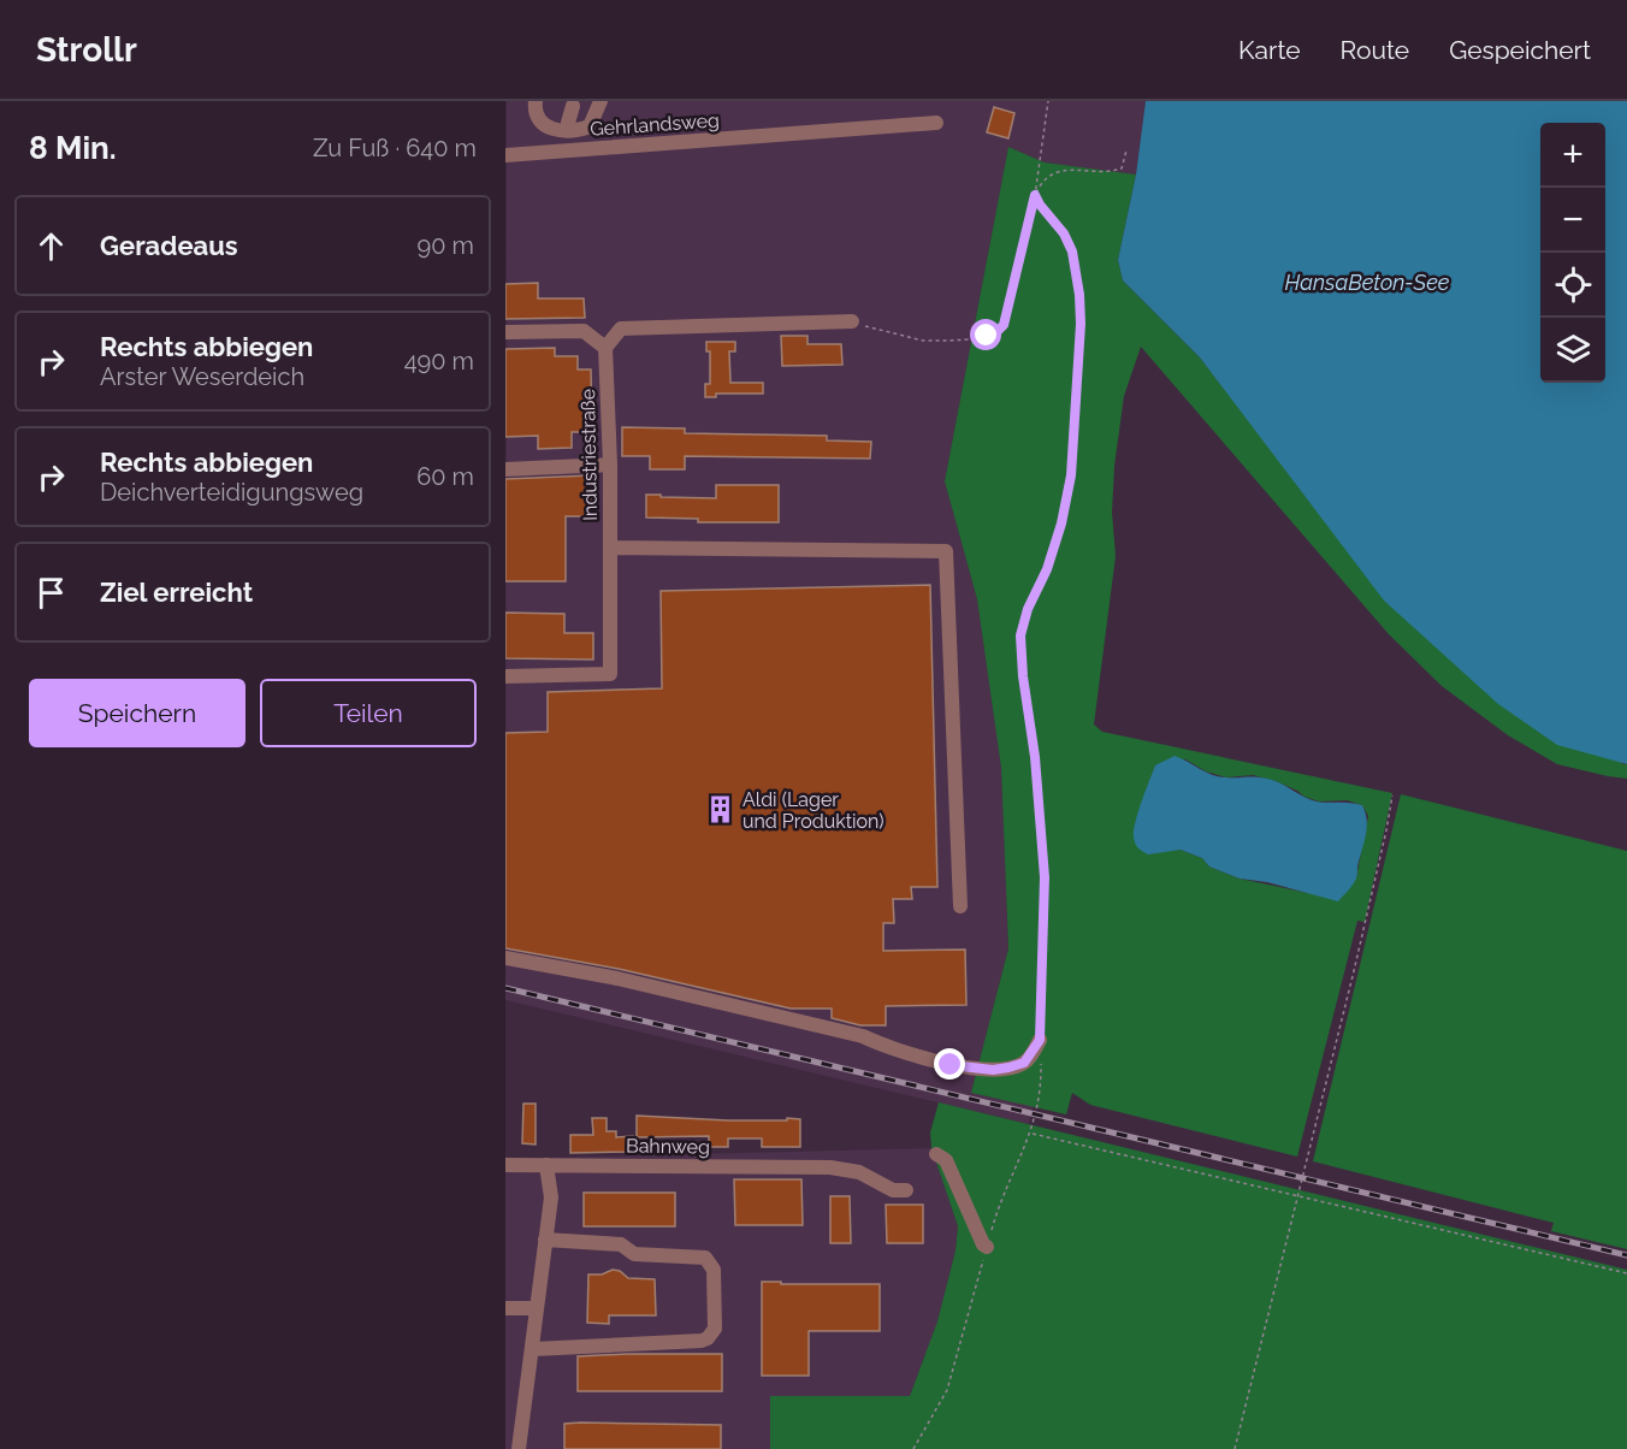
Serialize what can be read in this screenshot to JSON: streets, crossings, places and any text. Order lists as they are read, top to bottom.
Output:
{
  "streets": {
    "street": ["Gehrlandsweg", "Industriestraße", "Bahnweg"]
  },
  "water": ["HansaBeton-See"],
  "places": {
    "building": ["Aldi (Lager und Produktion)"]
  },
  "page": {
    "header": "Strollr",
    "nav": ["Karte", "Route", "Gespeichert"],
    "heading": ["8 Min.", "Zu Fuß · 640 m"],
    "map_buttons": ["+", "−"],
    "list": [
      ["Geradeaus", "90 m"],
      ["Rechts abbiegen", "Arster Weserdeich", "490 m"],
      ["Rechts abbiegen", "Deichverteidigungsweg", "60 m"],
      "Ziel erreicht"
    ],
    "buttons": ["Speichern", "Teilen"]
  }
}
